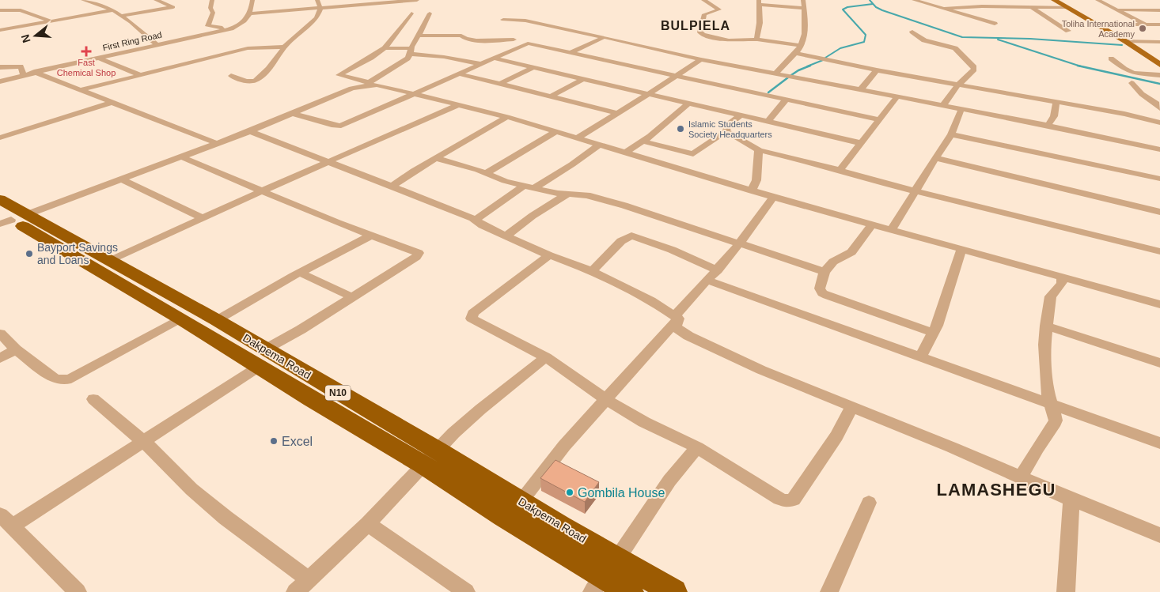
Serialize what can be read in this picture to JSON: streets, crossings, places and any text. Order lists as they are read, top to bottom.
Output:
{
  "streets": {
    "highway": ["Dakpema Road", "N10"],
    "street": ["First Ring Road"]
  },
  "districts": ["BULPIELA", "LAMASHEGU"],
  "places": {
    "other": [
      "Toliha International Academy",
      "Islamic Students Society Headquarters",
      "Bayport Savings and Loans",
      "Excel",
      "Gombila House"
    ],
    "health": ["Fast Chemical Shop"]
  },
  "north": "left"
}
